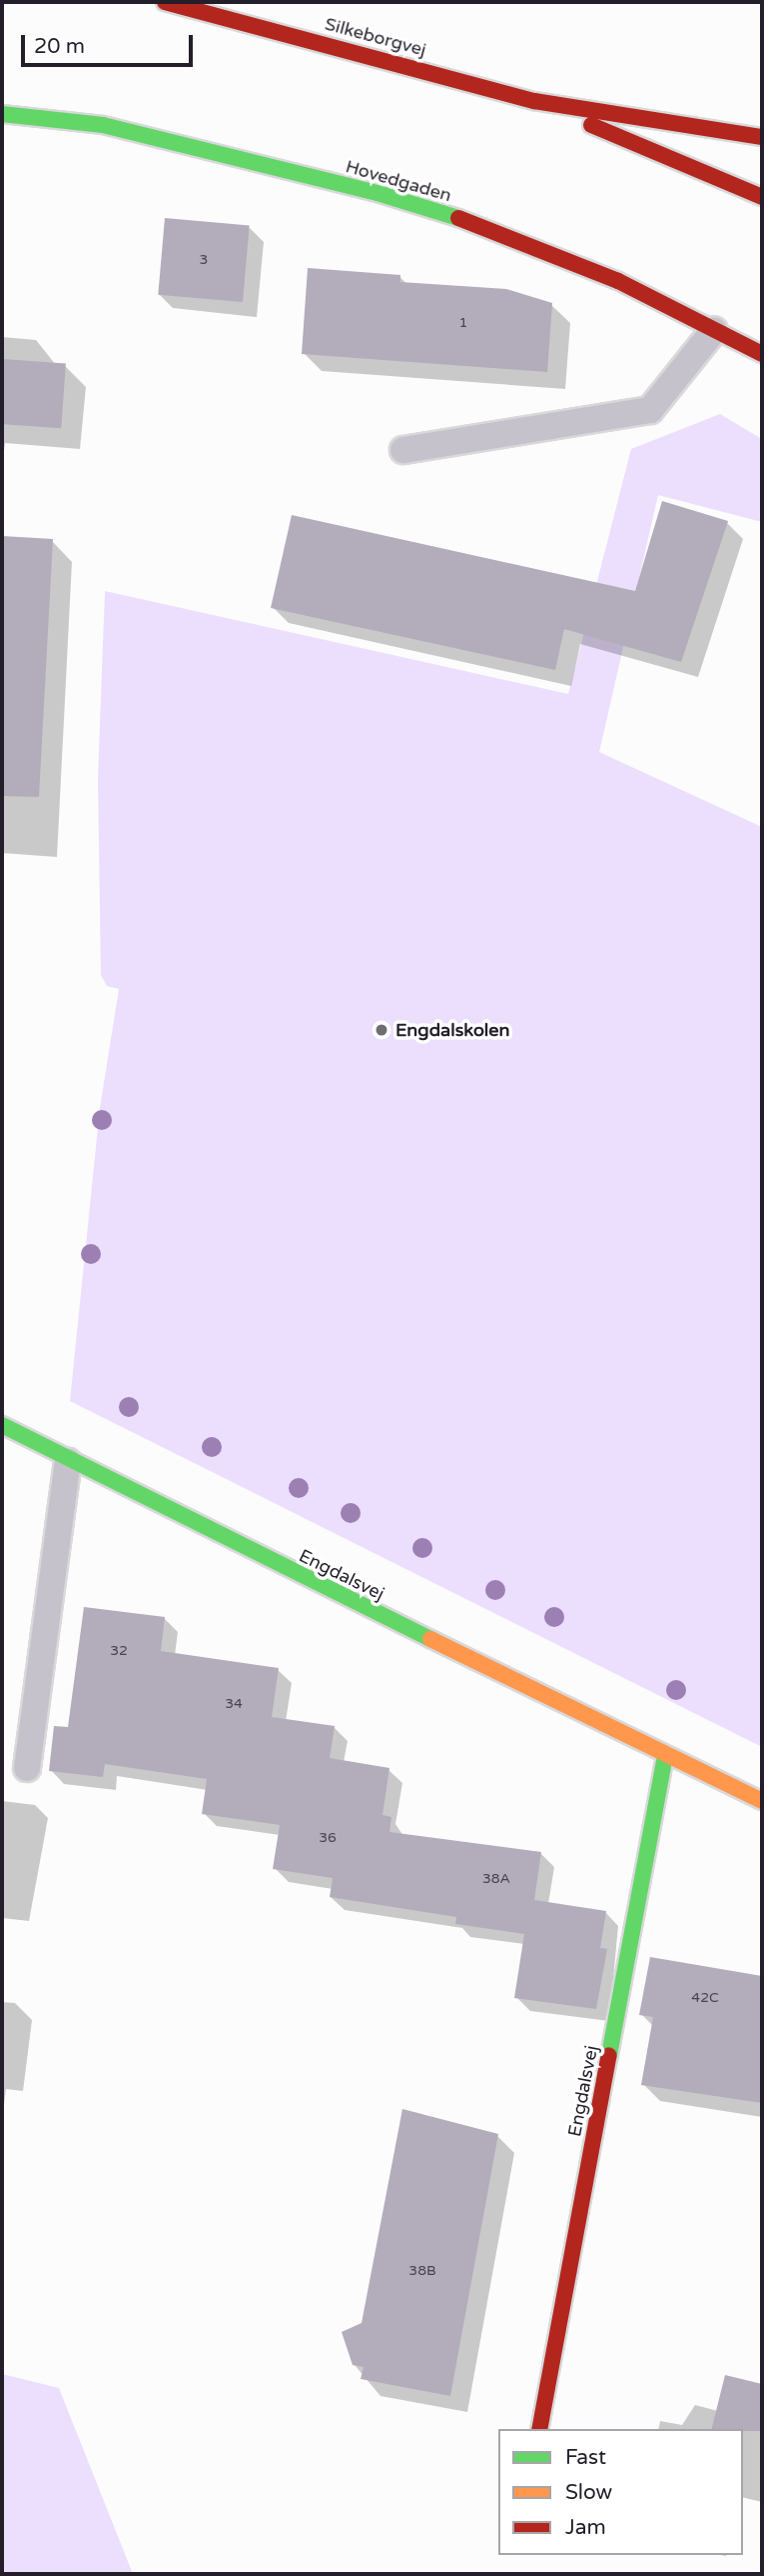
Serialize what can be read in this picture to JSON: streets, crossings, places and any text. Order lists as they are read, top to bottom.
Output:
{
  "streets": {
    "street": ["Silkeborgvej", "Hovedgaden", "Engdalsvej"]
  },
  "places": ["Engdalskolen"],
  "house_numbers": [
    "3",
    "1",
    "32",
    "34",
    "36",
    "38A",
    "42C",
    "38B"
  ],
  "legend": ["Fast", "Slow", "Jam"],
  "scale_bar": "20 m"
}
